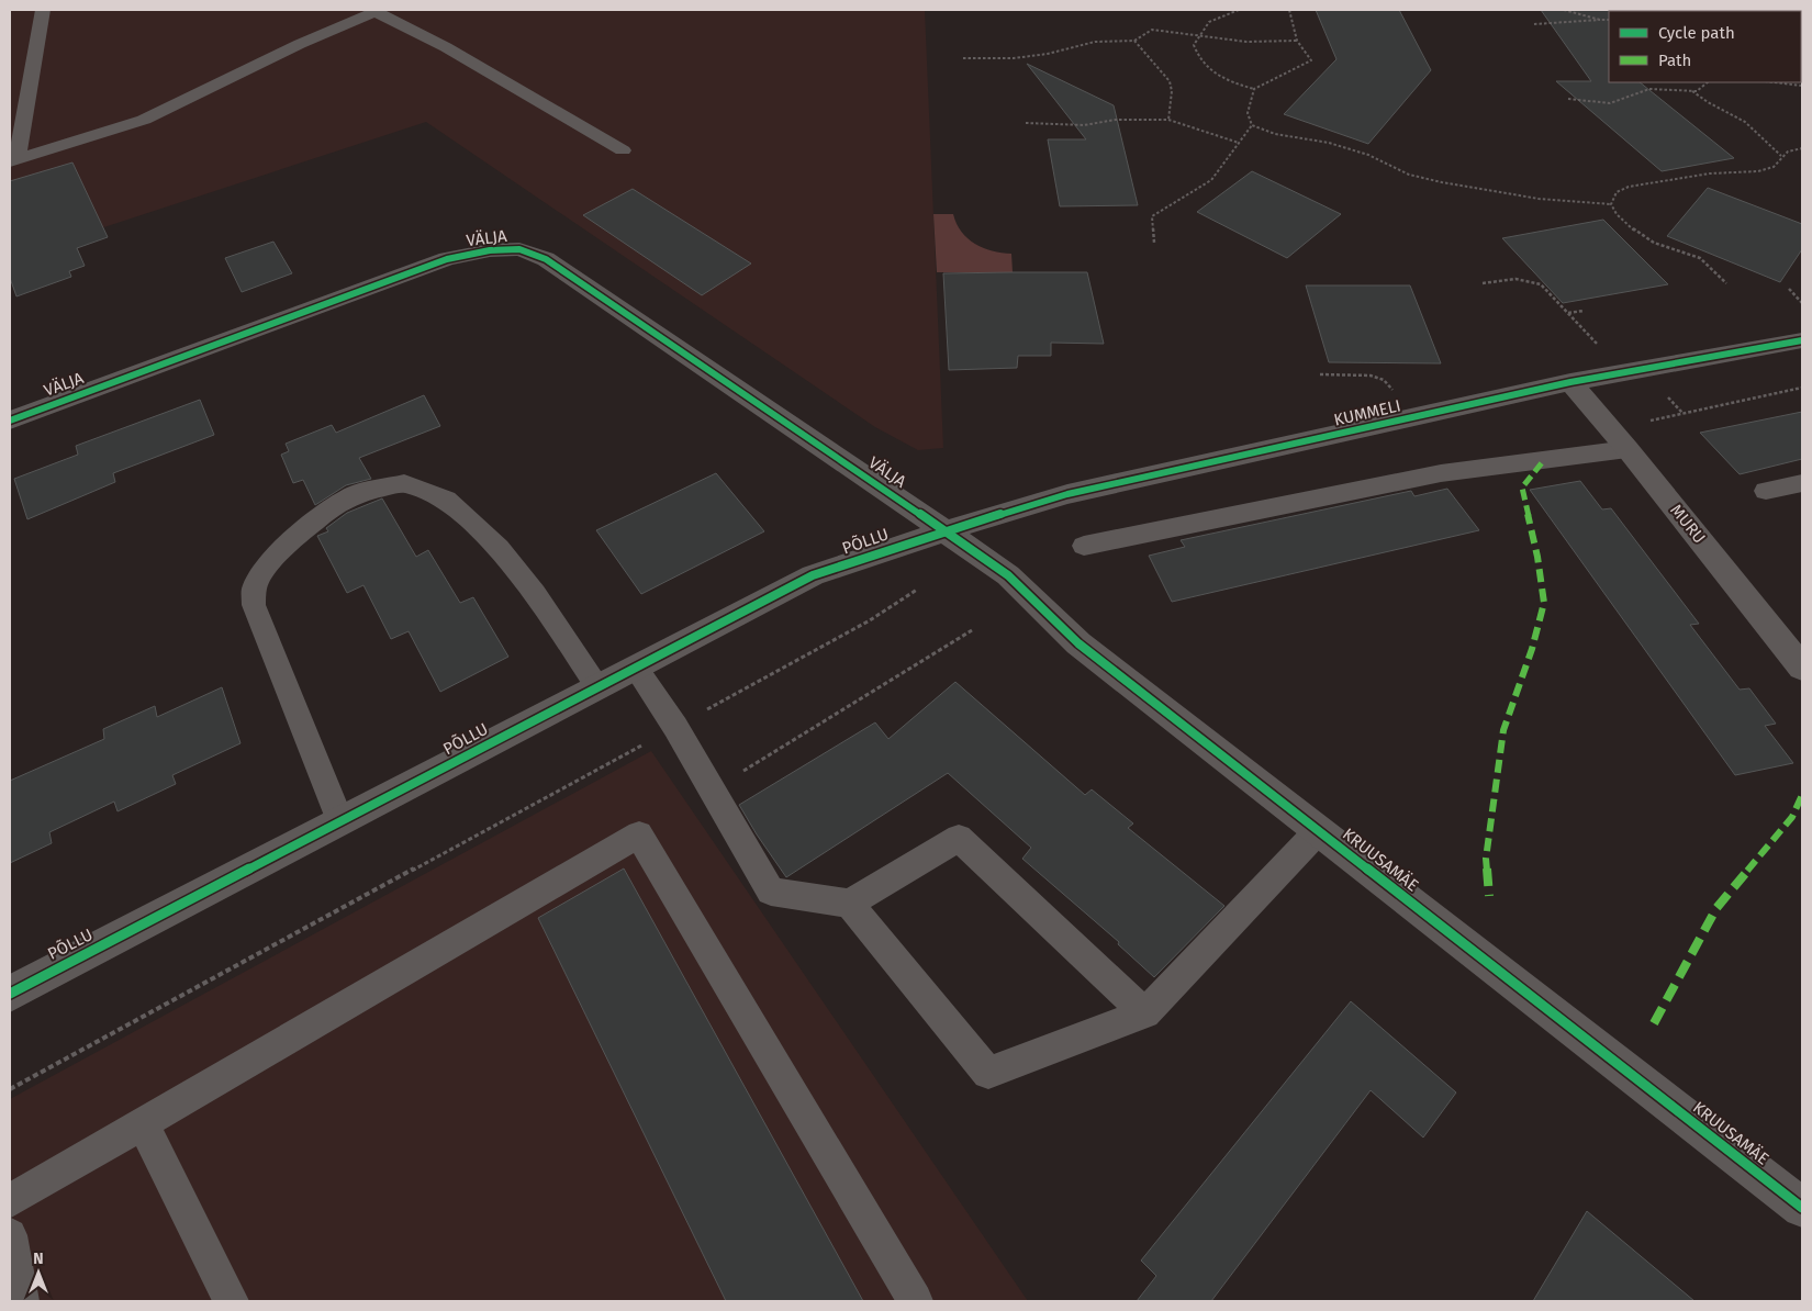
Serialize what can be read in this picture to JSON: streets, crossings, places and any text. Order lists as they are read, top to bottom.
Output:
{
  "streets": {
    "street": [
      "VÄLJA",
      "KUMMELI",
      "MURU",
      "PÕLLU",
      "KRUUSAMÄE"
    ]
  },
  "crossings": [
    ["VÄLJA", "KUMMELI"],
    ["VÄLJA", "PÕLLU"],
    ["VÄLJA", "KRUUSAMÄE"],
    ["KUMMELI", "MURU"],
    ["KUMMELI", "PÕLLU"],
    ["KUMMELI", "KRUUSAMÄE"],
    ["PÕLLU", "KRUUSAMÄE"]
  ],
  "legend": ["Cycle path", "Path"],
  "north": "top"
}
